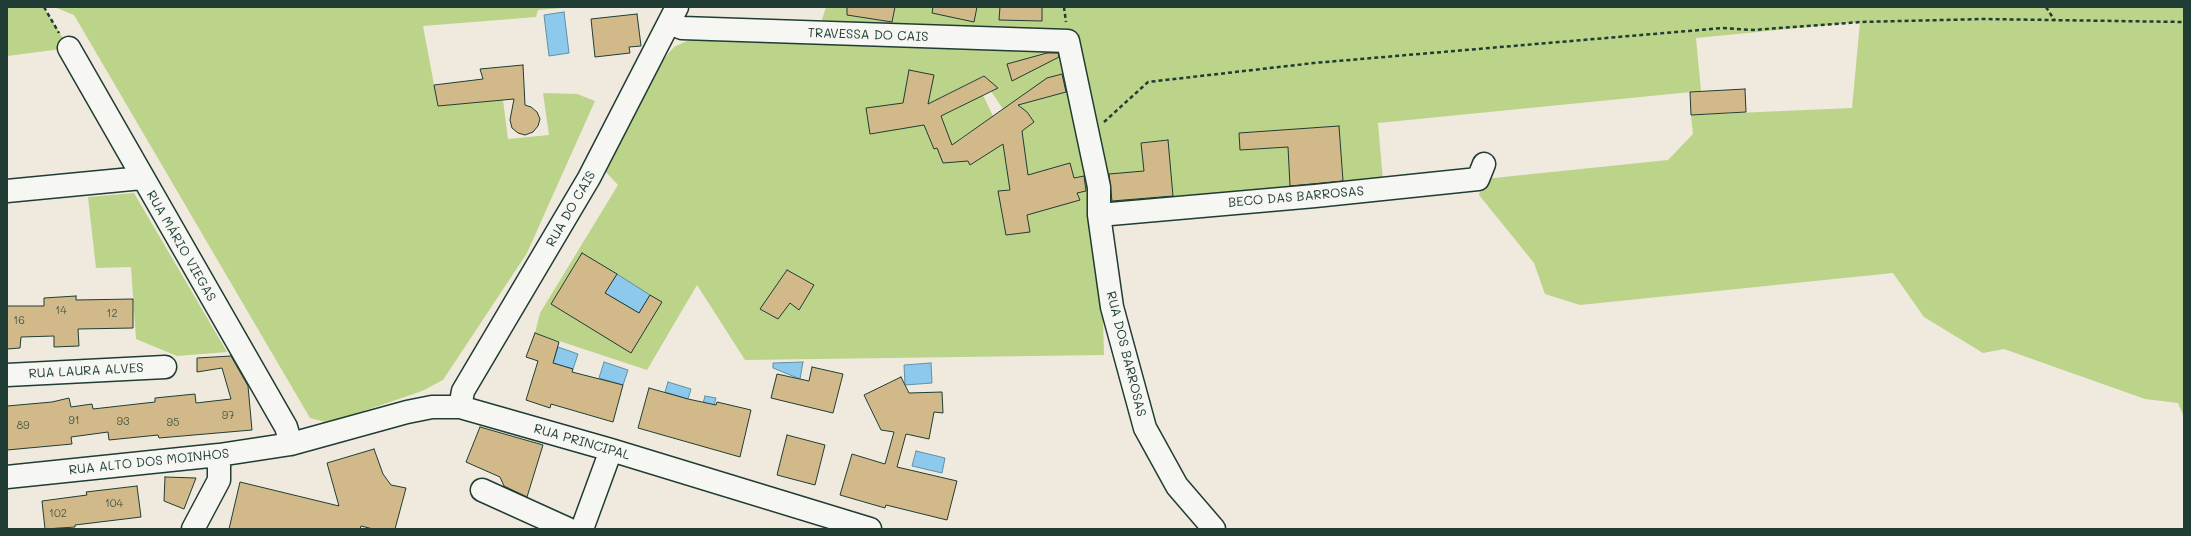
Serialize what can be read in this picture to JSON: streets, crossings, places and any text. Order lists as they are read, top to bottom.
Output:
{
  "streets": {
    "street": [
      "TRAVESSA DO CAIS",
      "BECO DAS BARROSAS",
      "RUA DO CAIS",
      "RUA MÁRIO VIEGAS",
      "RUA DOS BARROSAS",
      "RUA LAURA ALVES",
      "RUA PRINCIPAL",
      "RUA ALTO DOS MOINHOS"
    ]
  },
  "crossings": [
    ["TRAVESSA DO CAIS", "RUA DO CAIS"],
    ["TRAVESSA DO CAIS", "RUA DOS BARROSAS"],
    ["BECO DAS BARROSAS", "RUA DOS BARROSAS"],
    ["RUA DO CAIS", "RUA PRINCIPAL"],
    ["RUA MÁRIO VIEGAS", "RUA PRINCIPAL"],
    ["RUA MÁRIO VIEGAS", "RUA ALTO DOS MOINHOS"],
    ["RUA PRINCIPAL", "RUA ALTO DOS MOINHOS"]
  ],
  "house_numbers": [
    "14",
    "12",
    "16",
    "97",
    "91",
    "93",
    "95",
    "89",
    "104",
    "102"
  ]
}
